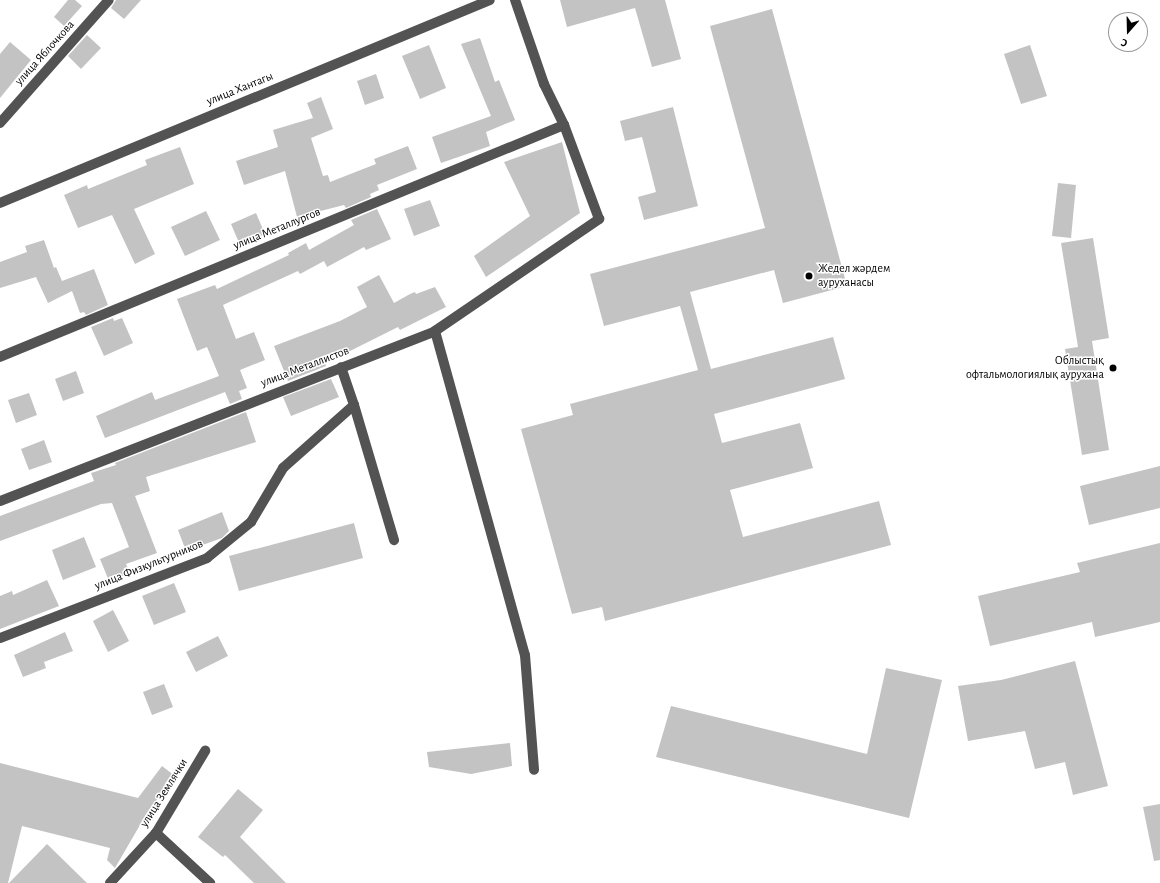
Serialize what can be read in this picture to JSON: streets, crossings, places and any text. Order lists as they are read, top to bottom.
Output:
{
  "streets": {
    "street": [
      "улица Яблочкова",
      "улица Хантагы",
      "улица Металлургов",
      "улица Металлистов",
      "улица Физкультурников",
      "улица Землячки"
    ]
  },
  "crossings": [
    ["улица Металлургов", "улица Металлистов"]
  ],
  "places": ["Жедел жәрдем ауруханасы", "Облыстық офтальмологиялық аурухана"],
  "north": "bottom"
}
